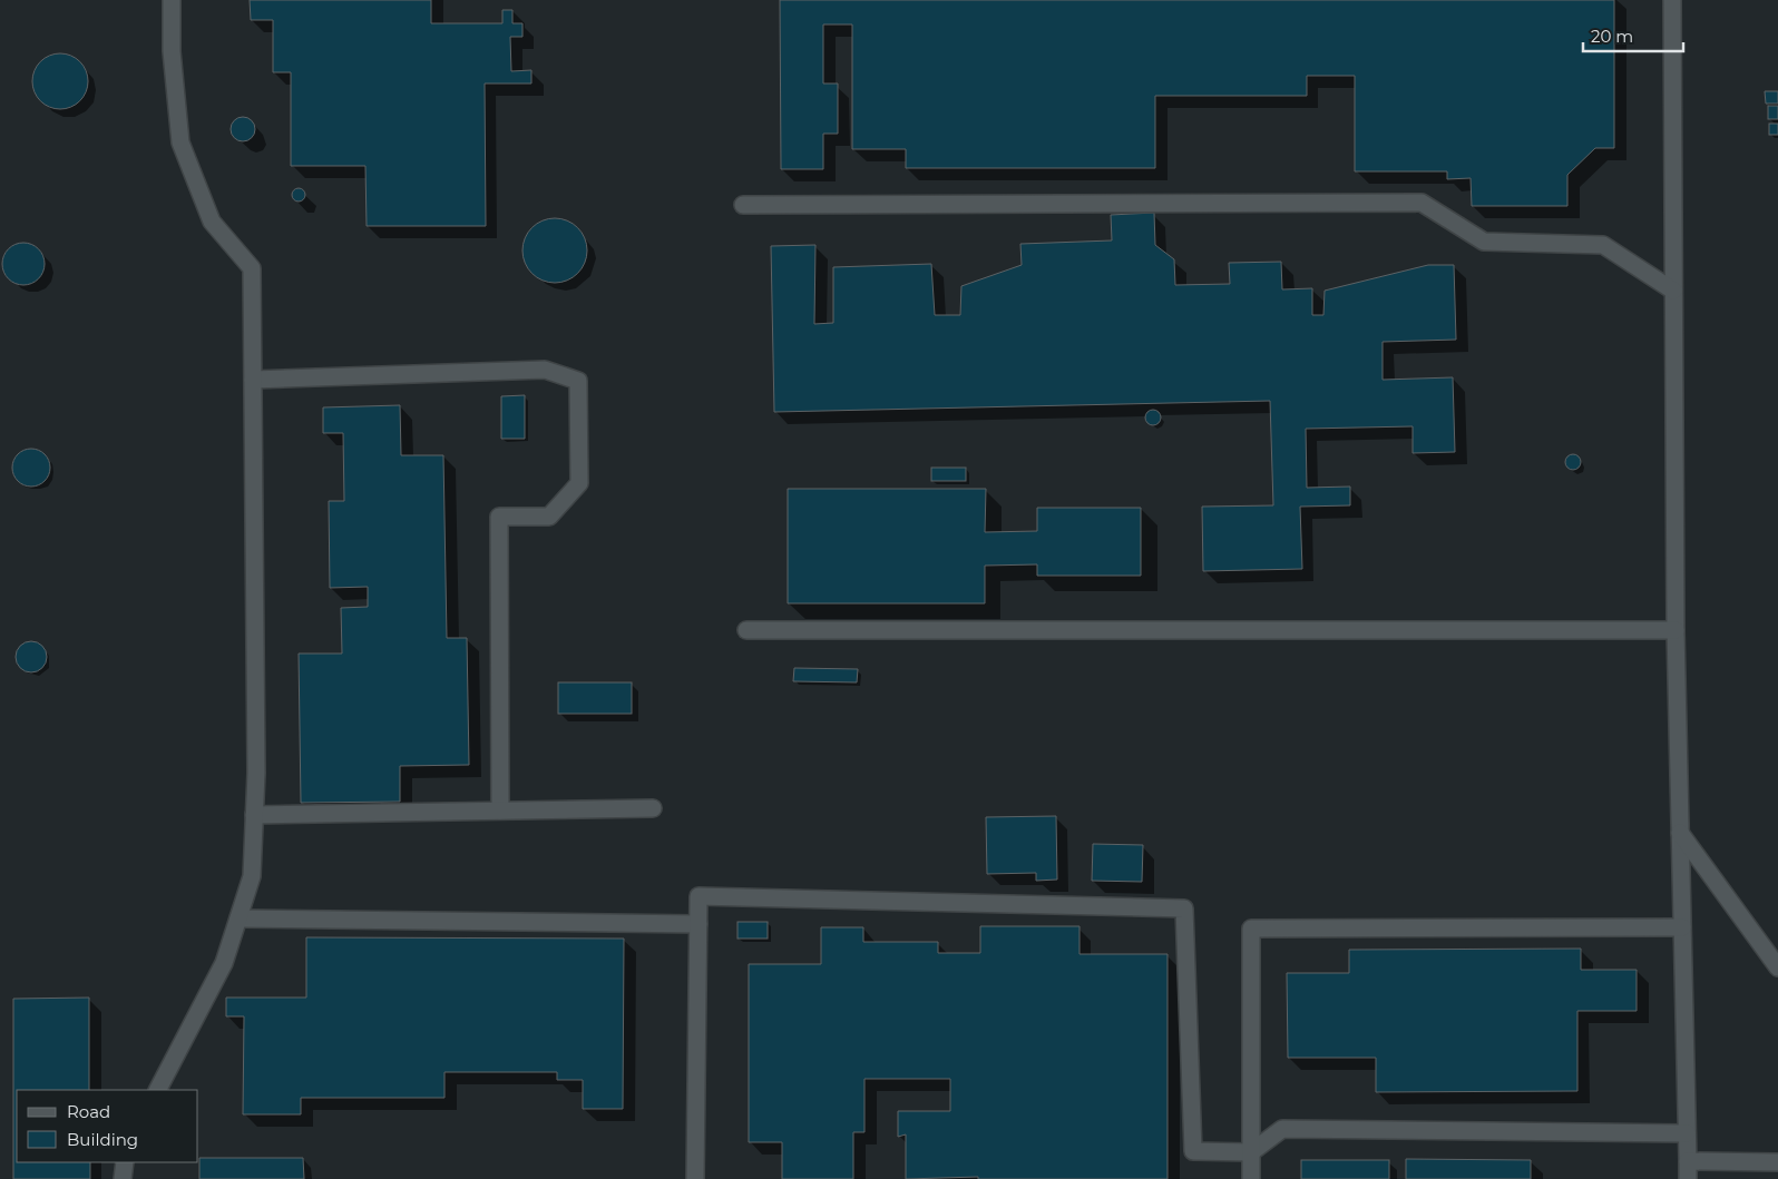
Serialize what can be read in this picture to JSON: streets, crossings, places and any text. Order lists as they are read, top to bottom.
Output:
{
  "legend": ["Road", "Building"],
  "scale_bar": "20 m"
}
